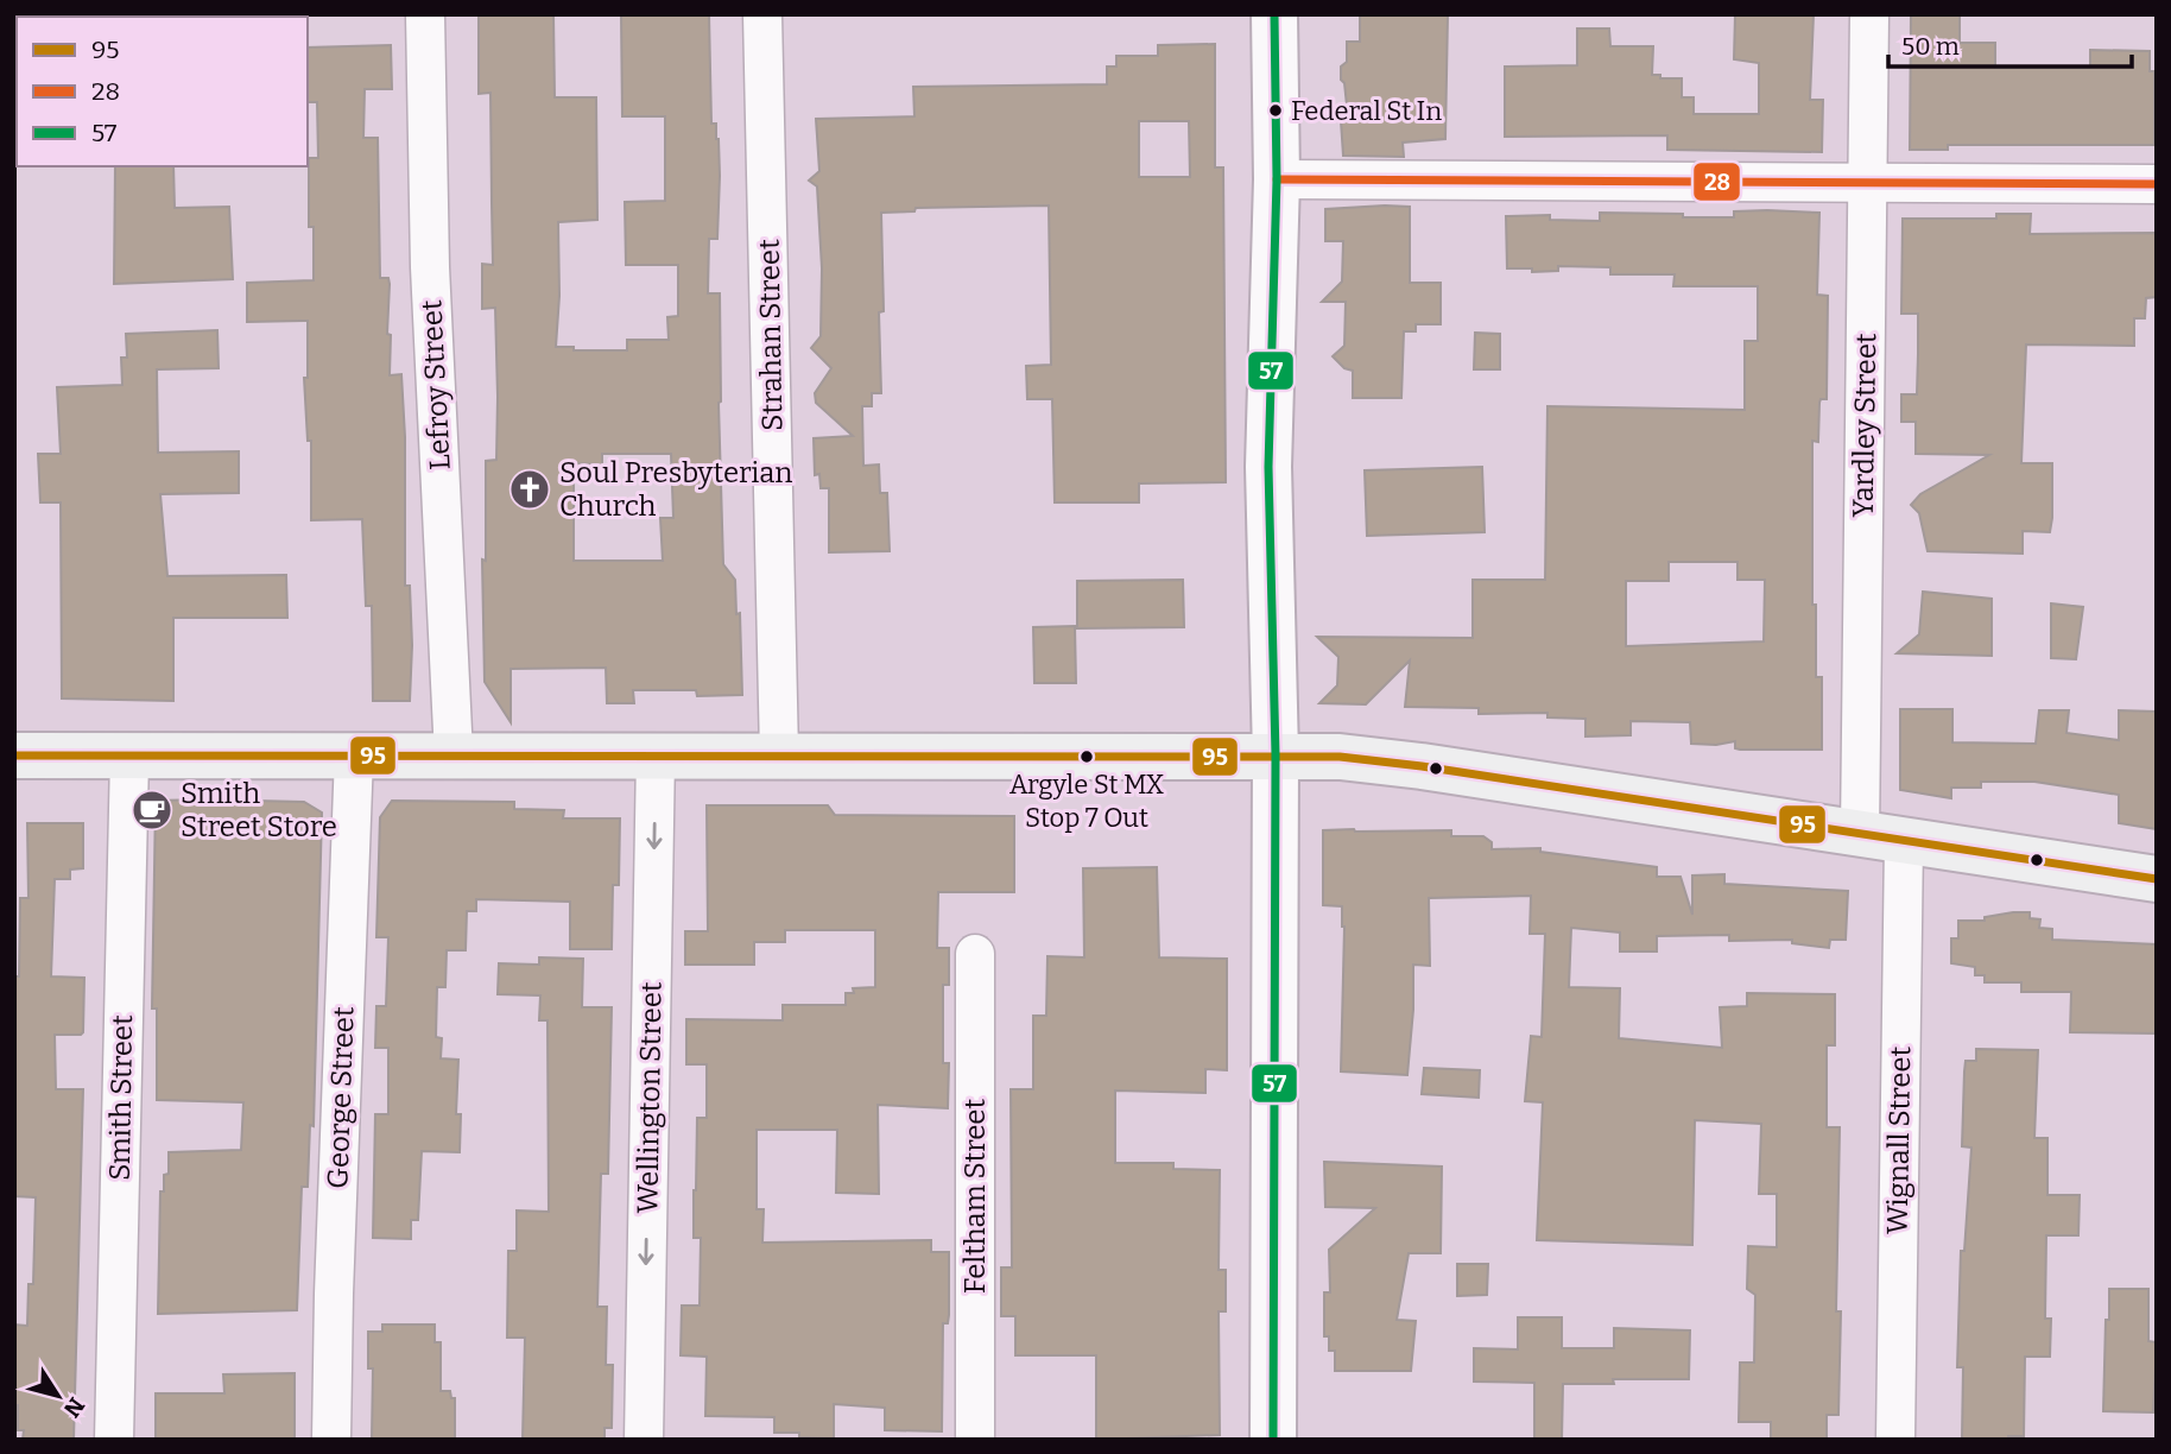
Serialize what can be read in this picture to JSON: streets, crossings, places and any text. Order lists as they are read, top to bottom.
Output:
{
  "streets": {
    "street": [
      "Strahan Street",
      "Lefroy Street",
      "Yardley Street",
      "Smith Street",
      "George Street",
      "Wellington Street",
      "Wignall Street",
      "Feltham Street"
    ]
  },
  "one_way": ["Wellington Street"],
  "places": {
    "other": ["Federal St In", "Argyle St MX Stop 7 Out"],
    "church": ["Soul Presbyterian Church"],
    "cafe": ["Smith Street Store"]
  },
  "lines": ["transit line 57", "transit line 28", "transit line 95"],
  "legend": ["95", "28", "57"],
  "scale_bar": "50 m",
  "north": "bottom right"
}
